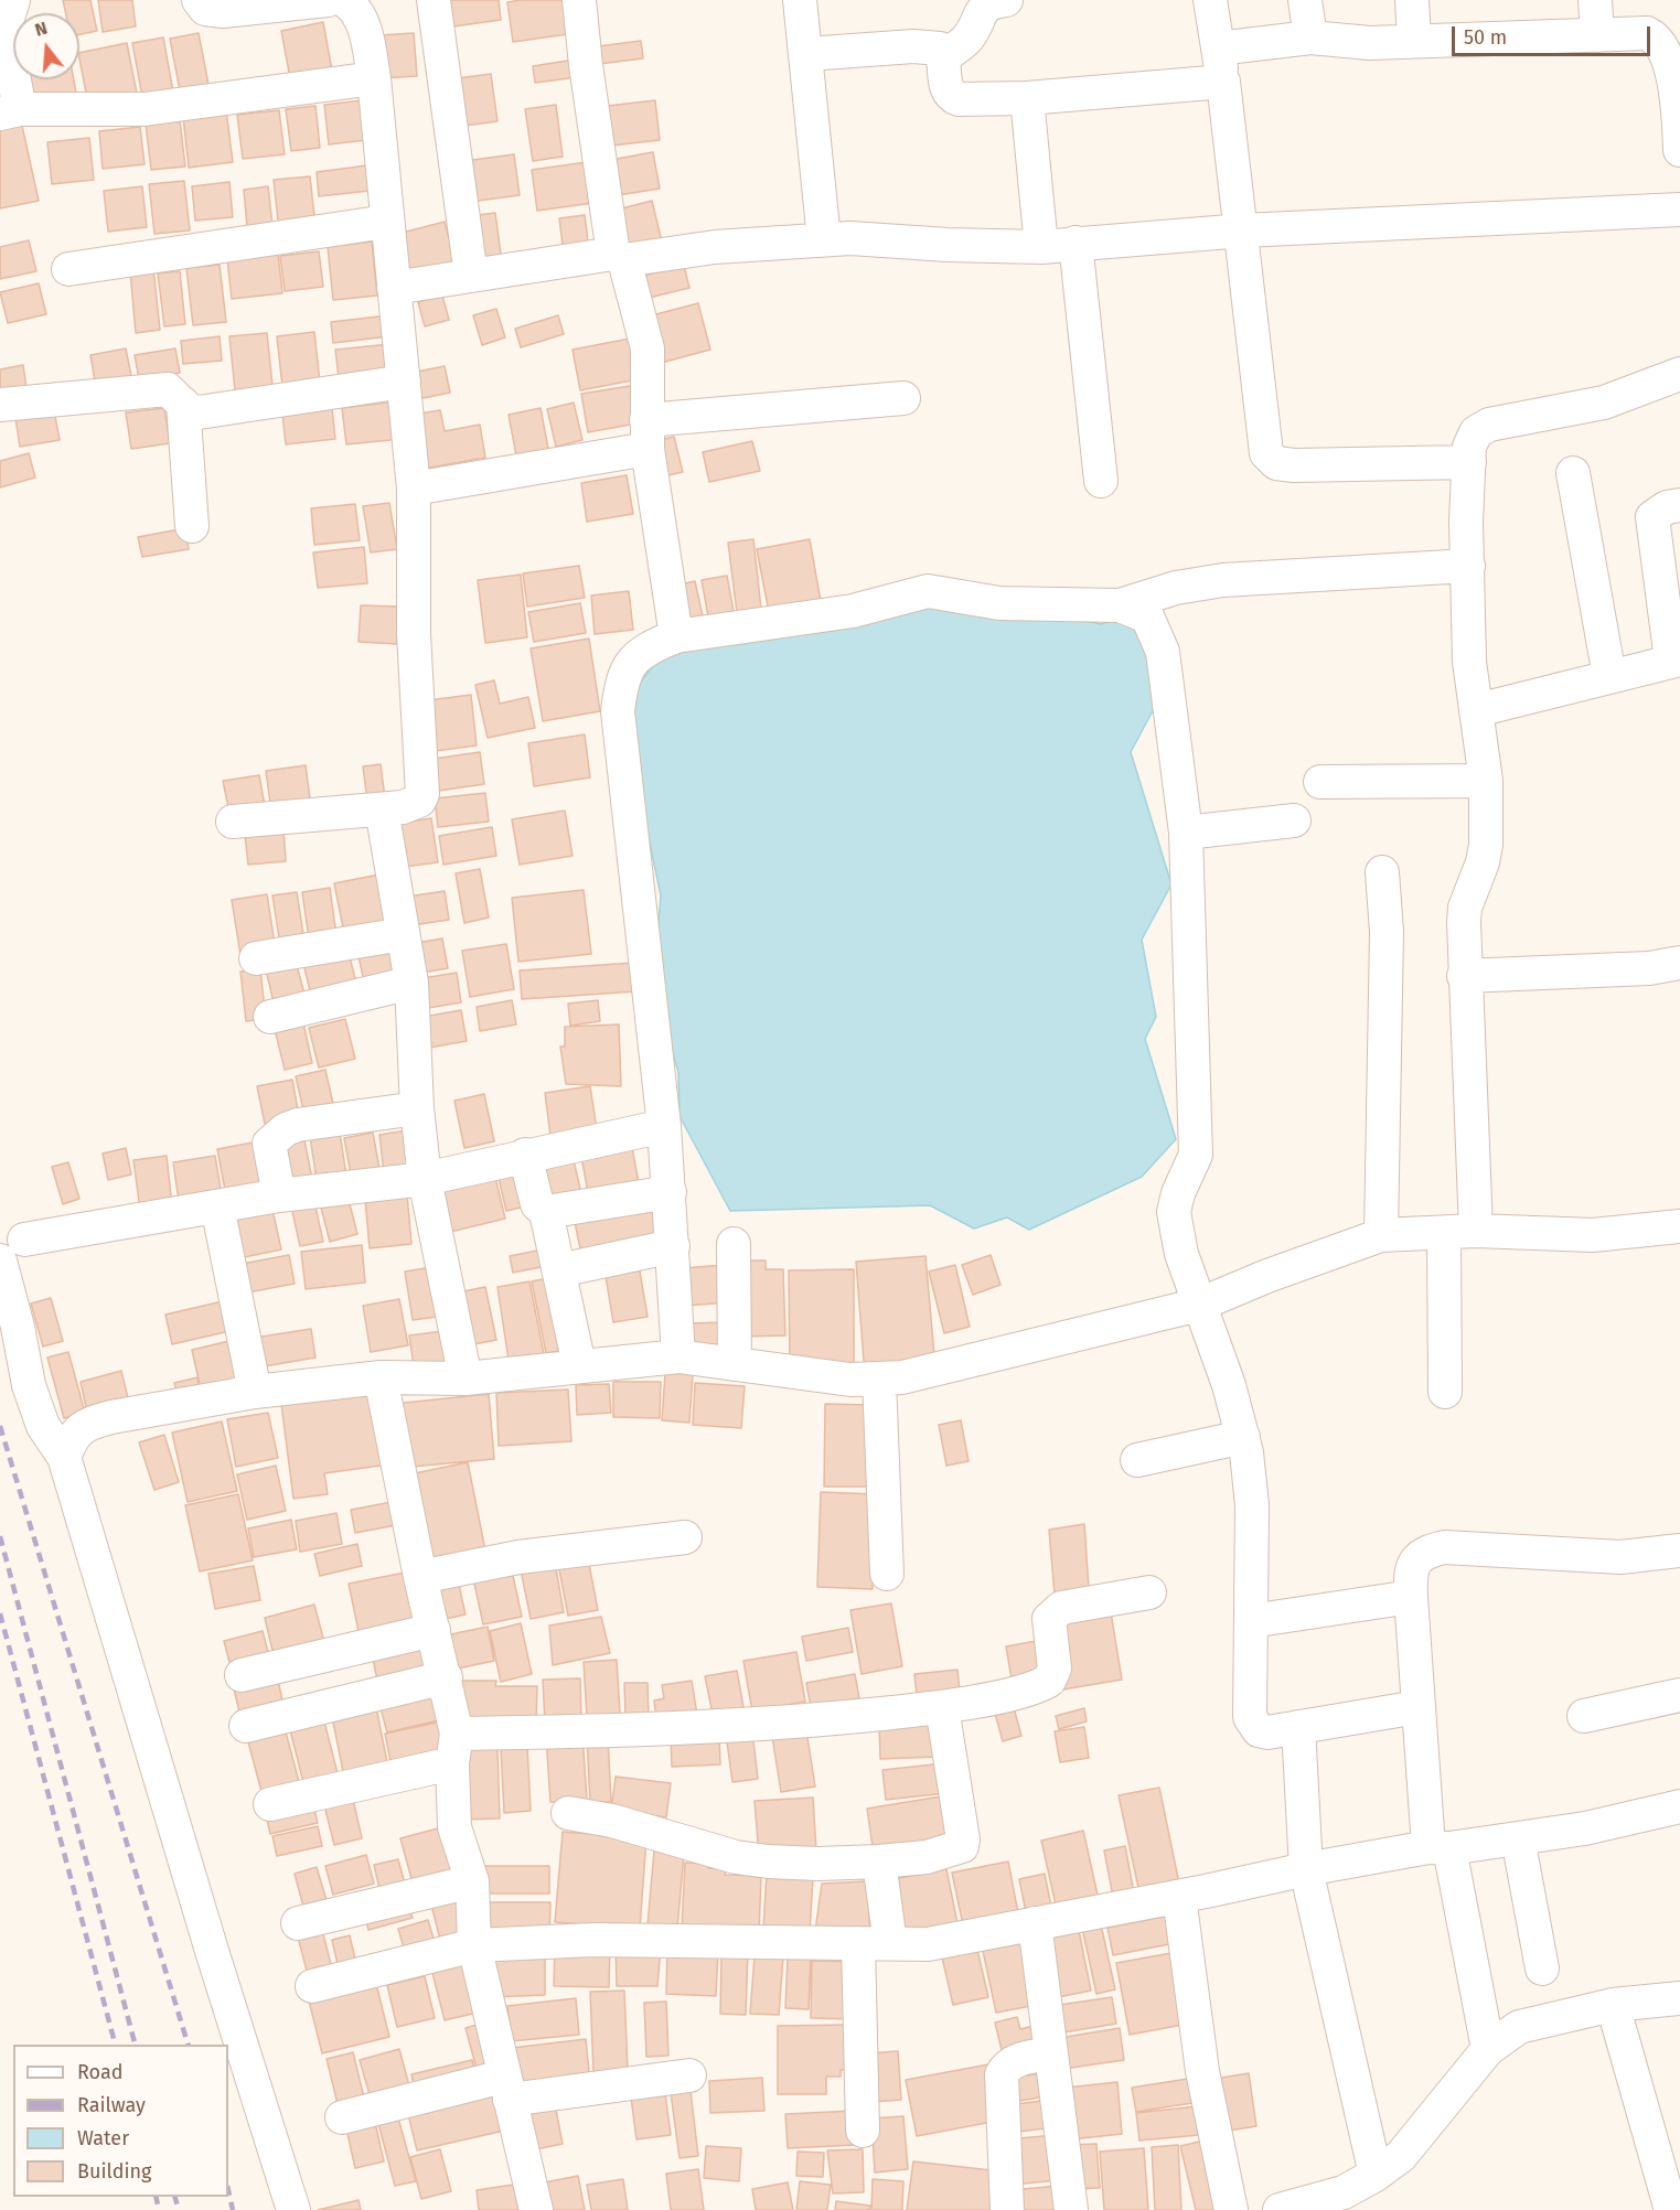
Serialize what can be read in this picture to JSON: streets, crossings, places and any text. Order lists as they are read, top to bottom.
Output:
{
  "legend": [
    "Road",
    "Railway",
    "Water",
    "Building"
  ],
  "scale_bar": "50 m",
  "north": "top"
}
